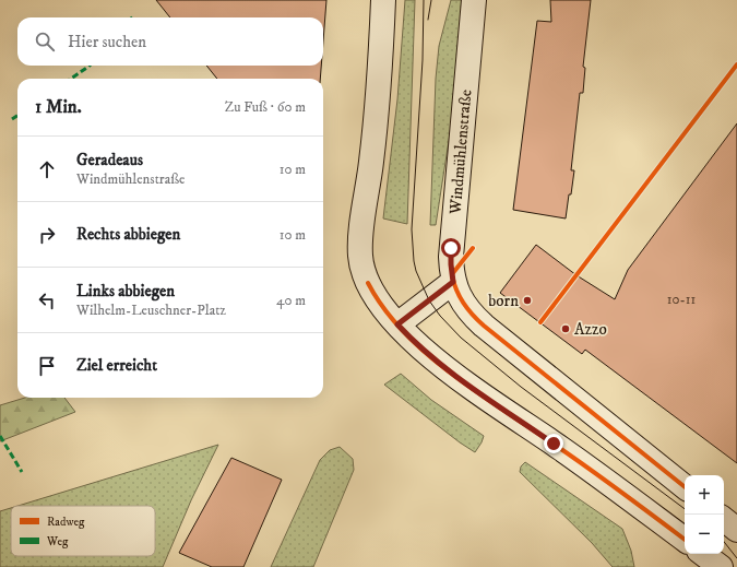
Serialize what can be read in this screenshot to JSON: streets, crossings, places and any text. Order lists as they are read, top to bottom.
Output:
{
  "streets": {
    "street": ["Windmühlenstraße"]
  },
  "places": ["born", "Azzo"],
  "house_numbers": ["10-11"],
  "legend": ["Radweg", "Weg"],
  "page": {
    "search": "Hier suchen",
    "heading": ["1 Min.", "Zu Fuß · 60 m"],
    "list": [
      ["Geradeaus", "Windmühlenstraße", "10 m"],
      ["Rechts abbiegen", "10 m"],
      ["Links abbiegen", "Wilhelm-Leuschner-Platz", "40 m"],
      "Ziel erreicht"
    ],
    "map_buttons": ["+", "−"]
  }
}
